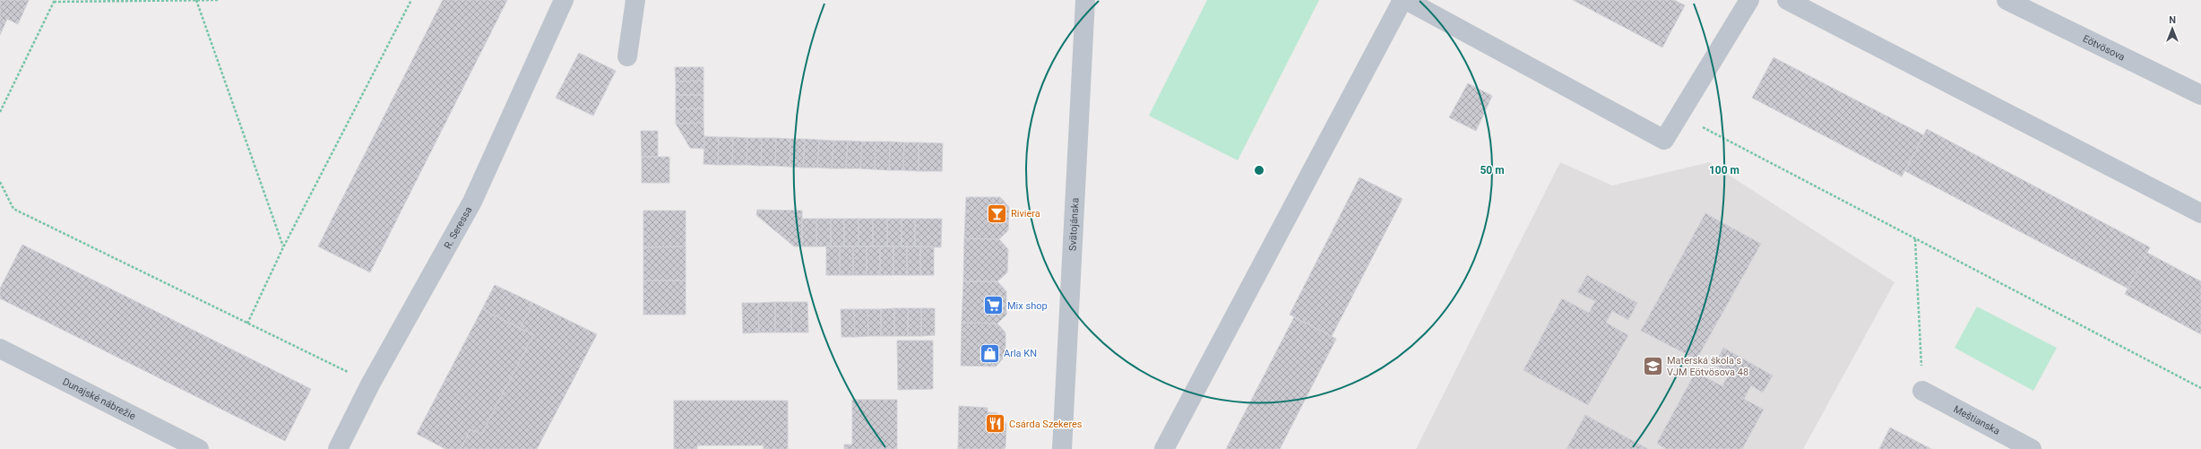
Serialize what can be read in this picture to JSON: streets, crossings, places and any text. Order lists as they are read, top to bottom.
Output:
{
  "streets": {
    "street": [
      "Eötvösova",
      "Svätojánska",
      "R. Seressa",
      "Dunajské nábrežie",
      "Meštianska"
    ]
  },
  "places": {
    "bar": ["Riviera"],
    "supermarket": ["Mix shop"],
    "shop": ["Arla KN"],
    "school or university": ["Materská škola s VJM Eötvösova 48"],
    "restaurant": ["Csárda Szekeres"]
  },
  "north": "top",
  "rings": ["50 m", "100 m"]
}
